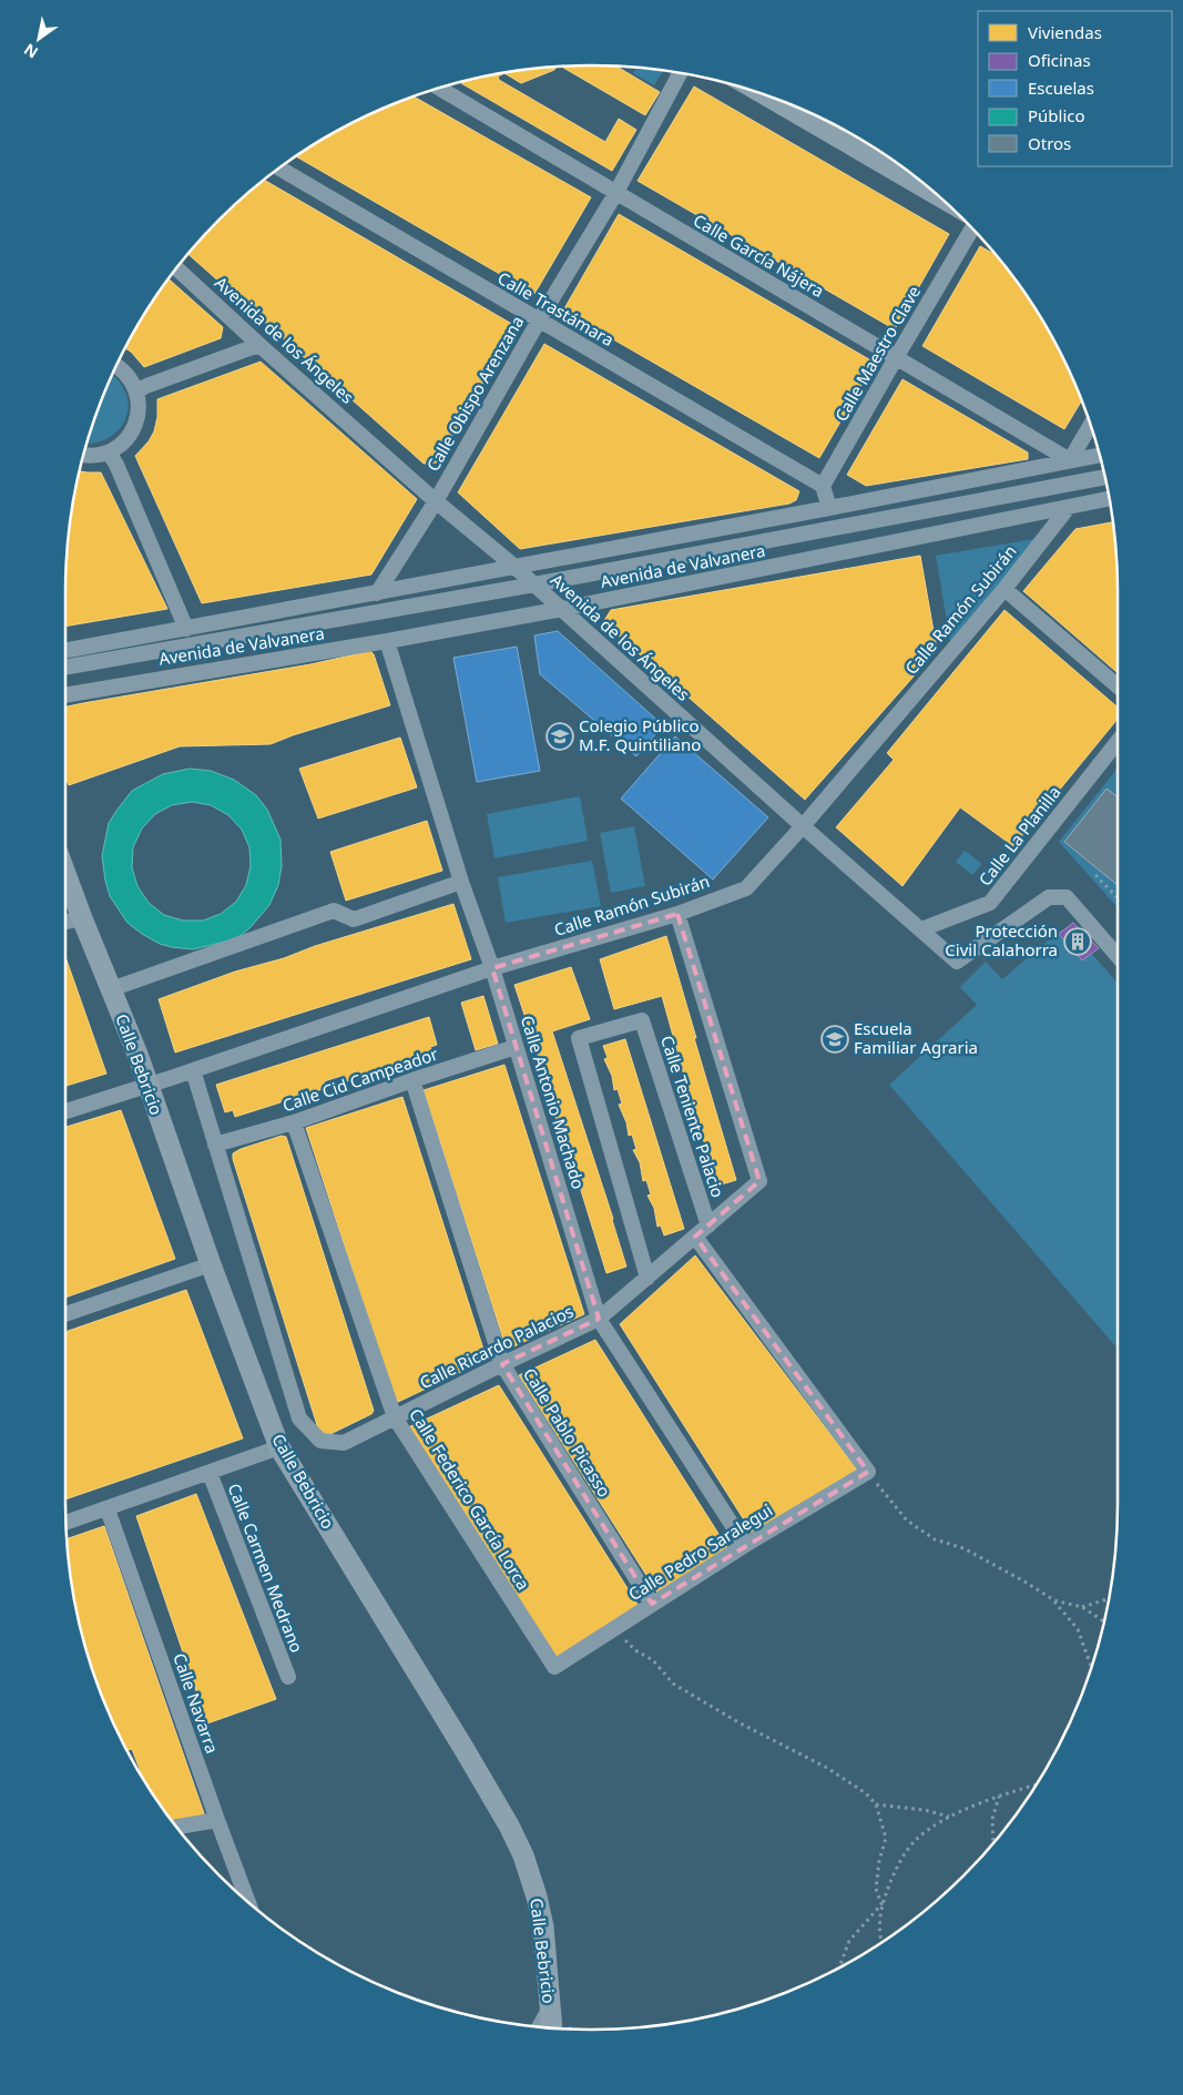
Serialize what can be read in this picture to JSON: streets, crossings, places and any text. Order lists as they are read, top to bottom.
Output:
{
  "streets": {
    "street": [
      "Calle García Nájera",
      "Calle Trastámara",
      "Avenida de los Ángeles",
      "Calle Maestro Clave",
      "Calle Obispo Arenzana",
      "Avenida de Valvanera",
      "Calle Ramón Subirán",
      "Calle La Planilla",
      "Calle Bebricio",
      "Calle Cid Campeador",
      "Calle Antonio Machado",
      "Calle Teniente Palacio",
      "Calle Ricardo Palacios",
      "Calle Pablo Picasso",
      "Calle Federico García Lorca",
      "Calle Pedro Saralegui",
      "Calle Carmen Medrano",
      "Calle Navarra"
    ]
  },
  "crossings": [
    ["Calle García Nájera", "Calle Maestro Clave"],
    ["Calle García Nájera", "Calle Obispo Arenzana"],
    ["Calle García Nájera", "Avenida de Valvanera"],
    ["Calle Trastámara", "Calle Maestro Clave"],
    ["Calle Trastámara", "Calle Obispo Arenzana"],
    ["Avenida de los Ángeles", "Calle Obispo Arenzana"],
    ["Avenida de los Ángeles", "Avenida de Valvanera"],
    ["Avenida de los Ángeles", "Calle Ramón Subirán"],
    ["Avenida de los Ángeles", "Calle La Planilla"],
    ["Calle Obispo Arenzana", "Avenida de Valvanera"],
    ["Avenida de Valvanera", "Calle Ramón Subirán"],
    ["Avenida de Valvanera", "Calle Antonio Machado"],
    ["Calle Ramón Subirán", "Calle Bebricio"],
    ["Calle Ramón Subirán", "Calle Antonio Machado"],
    ["Calle Ramón Subirán", "Calle Ricardo Palacios"],
    ["Calle Cid Campeador", "Calle Antonio Machado"],
    ["Calle Cid Campeador", "Calle Ricardo Palacios"],
    ["Calle Cid Campeador", "Calle Pablo Picasso"],
    ["Calle Cid Campeador", "Calle Federico García Lorca"],
    ["Calle Antonio Machado", "Calle Ricardo Palacios"],
    ["Calle Antonio Machado", "Calle Pedro Saralegui"],
    ["Calle Teniente Palacio", "Calle Ricardo Palacios"],
    ["Calle Ricardo Palacios", "Calle Pablo Picasso"],
    ["Calle Ricardo Palacios", "Calle Federico García Lorca"],
    ["Calle Pablo Picasso", "Calle Pedro Saralegui"],
    ["Calle Federico García Lorca", "Calle Pedro Saralegui"]
  ],
  "places": {
    "school or university": ["Colegio Público M.F. Quintiliano", "Escuela Familiar Agraria"],
    "building": ["Protección Civil Calahorra"]
  },
  "legend": [
    "Viviendas",
    "Oficinas",
    "Escuelas",
    "Público",
    "Otros"
  ],
  "north": "bottom left"
}
